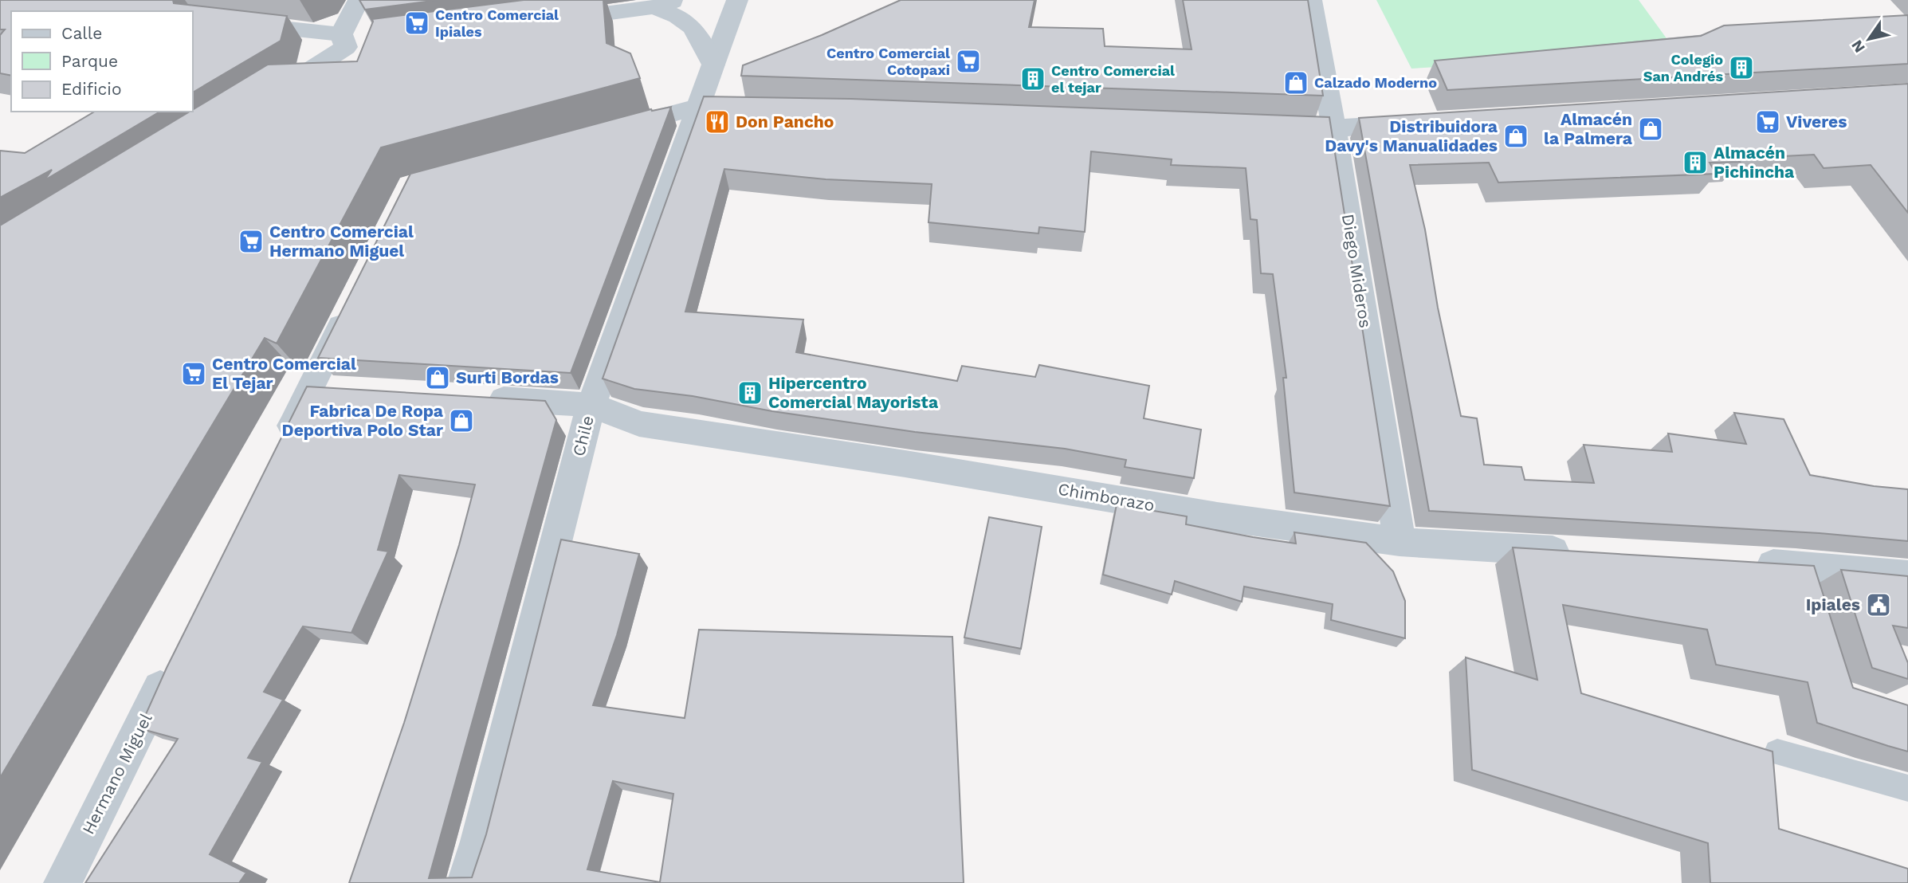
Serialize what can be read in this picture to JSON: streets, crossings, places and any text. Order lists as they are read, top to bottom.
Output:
{
  "streets": {
    "street": [
      "Diego Mideros",
      "Chile",
      "Chimborazo",
      "Hermano Miguel"
    ]
  },
  "crossings": [
    ["Diego Mideros", "Chimborazo"],
    ["Chile", "Chimborazo"]
  ],
  "places": {
    "supermarket": [
      "Centro Comercial Ipiales",
      "Centro Comercial Cotopaxi",
      "Viveres",
      "Centro Comercial Hermano Miguel",
      "Centro Comercial El Tejar"
    ],
    "building": [
      "Colegio San Andrés",
      "Centro Comercial el tejar",
      "Almacén Pichincha",
      "Hipercentro Comercial Mayorista"
    ],
    "shop": [
      "Calzado Moderno",
      "Almacén la Palmera",
      "Distribuidora Davy's Manualidades",
      "Surti Bordas",
      "Fabrica De Ropa Deportiva Polo Star"
    ],
    "restaurant": ["Don Pancho"],
    "public building": ["Ipiales"]
  },
  "legend": ["Calle", "Parque", "Edificio"],
  "north": "bottom left"
}
